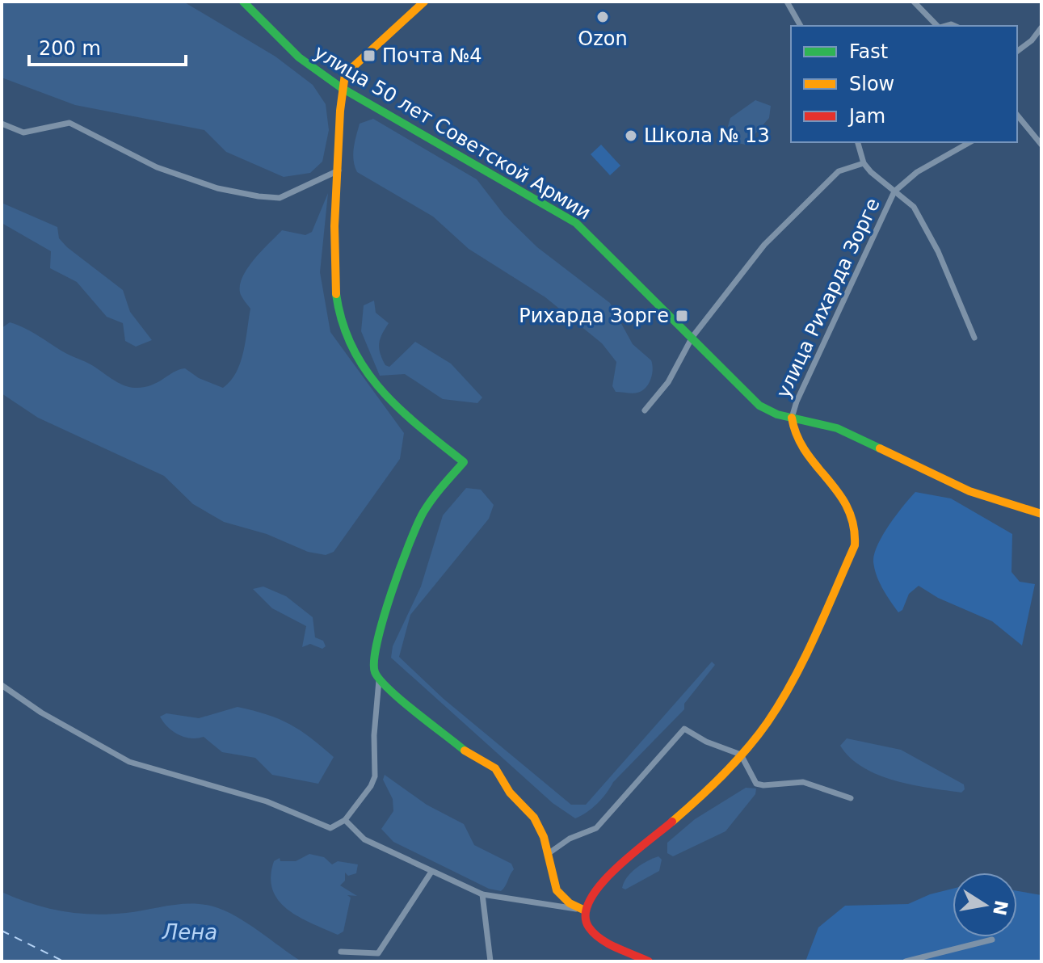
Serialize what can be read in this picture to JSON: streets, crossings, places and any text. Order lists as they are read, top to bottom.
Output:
{
  "streets": {
    "main road": ["улица 50 лет Советской Армии"],
    "street": ["улица Рихарда Зорге"]
  },
  "crossings": [
    ["улица 50 лет Советской Армии", "улица Рихарда Зорге"]
  ],
  "water": ["Лена"],
  "places": {
    "other": ["Ozon", "Школа № 13"],
    "transit": ["Почта №4", "Рихарда Зорге"]
  },
  "legend": ["Fast", "Slow", "Jam"],
  "scale_bar": "200 m",
  "north": "right"
}
